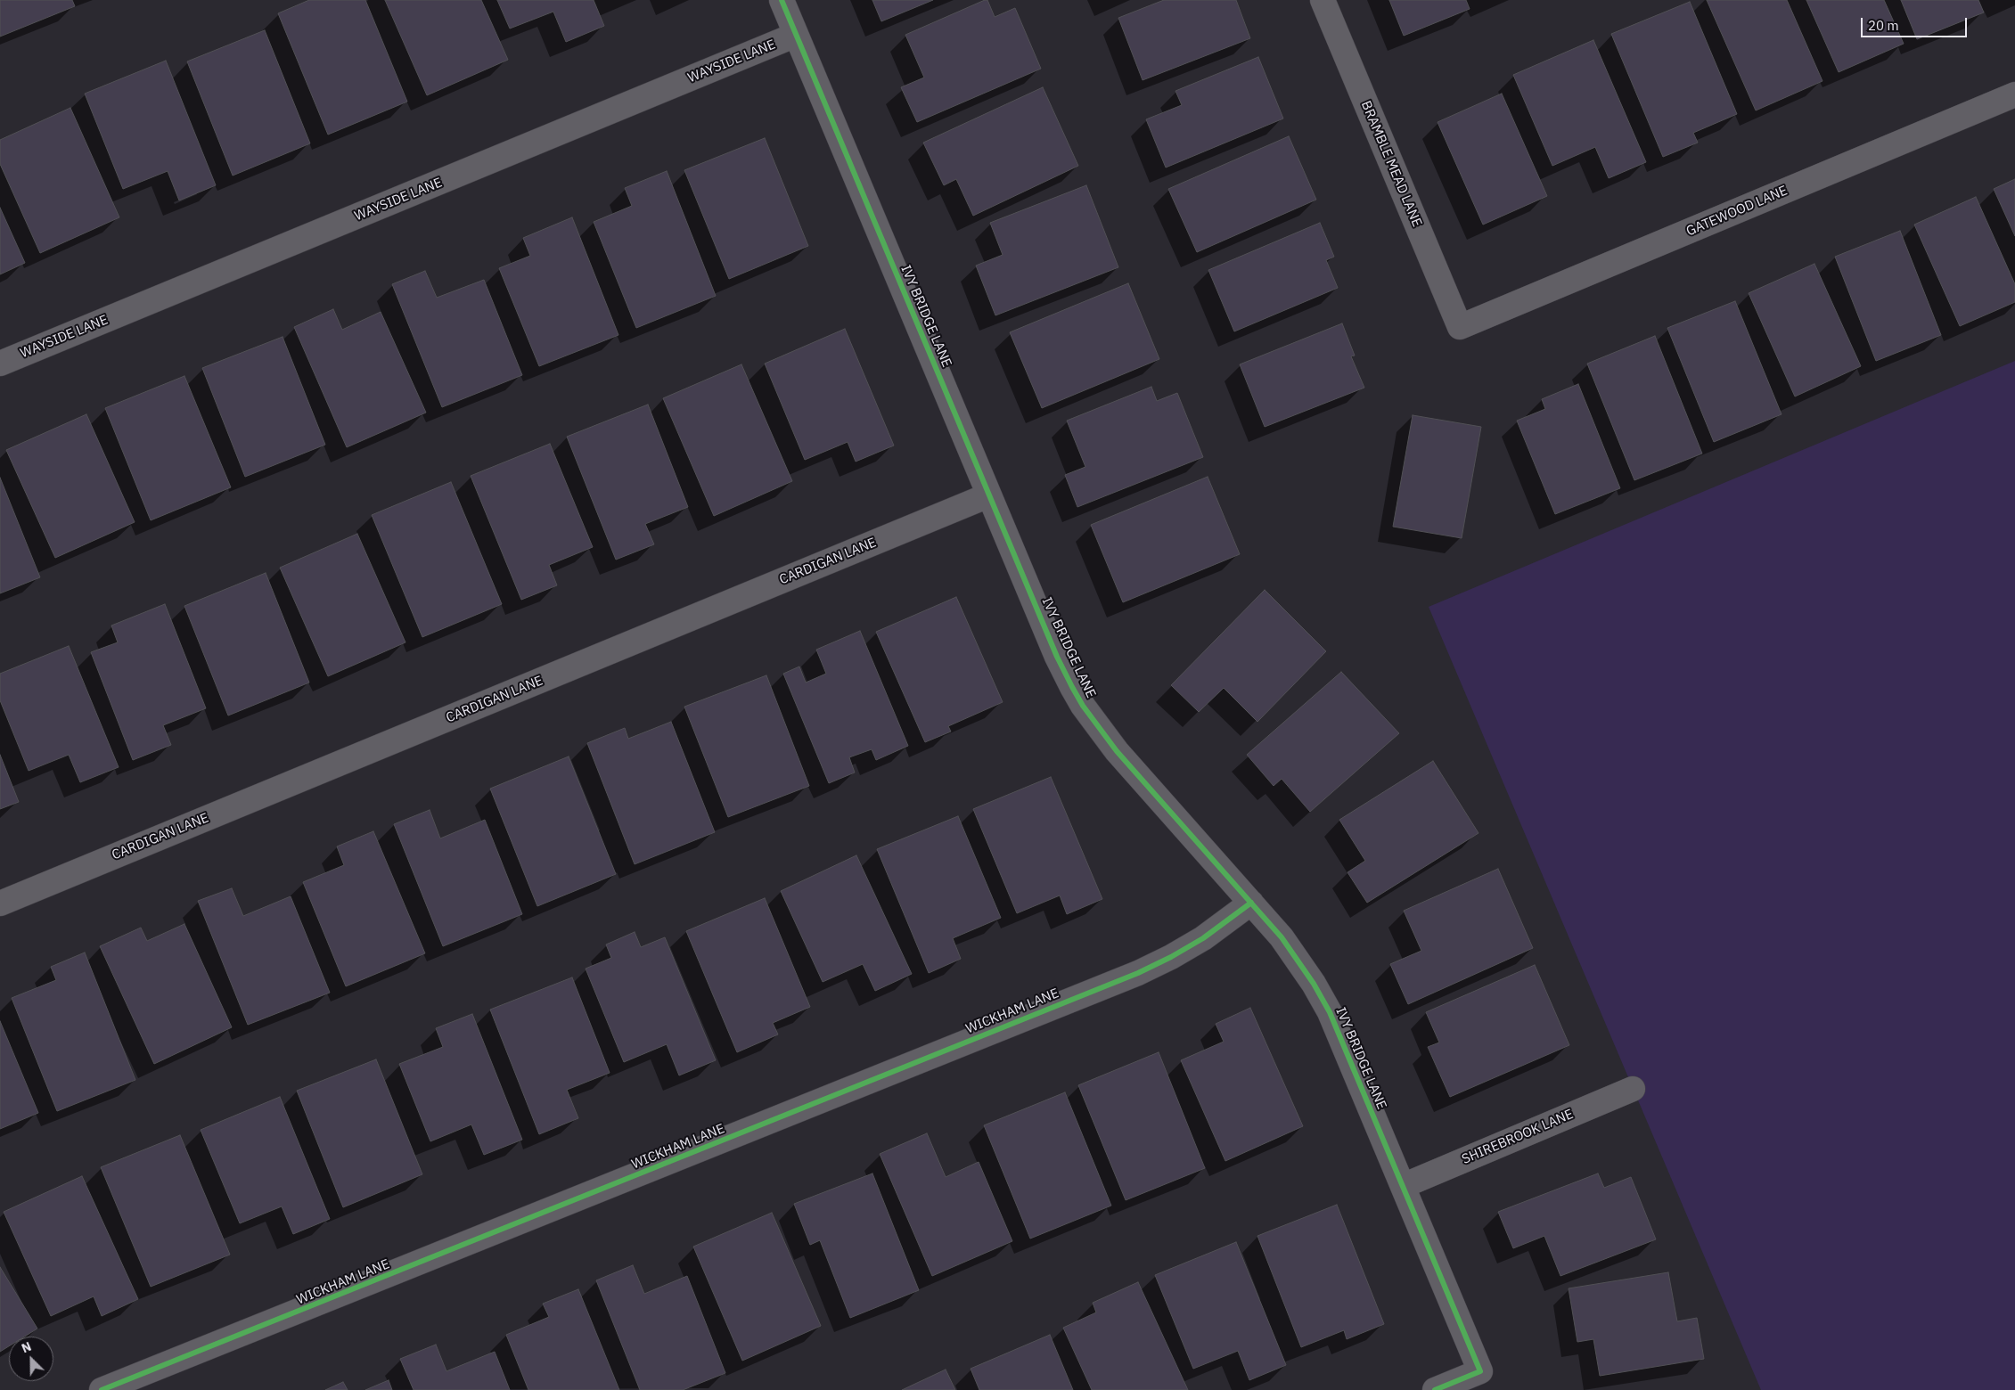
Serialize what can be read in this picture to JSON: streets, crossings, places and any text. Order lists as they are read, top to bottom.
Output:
{
  "streets": {
    "street": [
      "WAYSIDE LANE",
      "BRAMBLE MEAD LANE",
      "GATEWOOD LANE",
      "IVY BRIDGE LANE",
      "CARDIGAN LANE",
      "WICKHAM LANE",
      "SHIREBROOK LANE"
    ]
  },
  "crossings": [
    ["WAYSIDE LANE", "IVY BRIDGE LANE"],
    ["BRAMBLE MEAD LANE", "GATEWOOD LANE"],
    ["IVY BRIDGE LANE", "CARDIGAN LANE"],
    ["IVY BRIDGE LANE", "WICKHAM LANE"],
    ["IVY BRIDGE LANE", "SHIREBROOK LANE"]
  ],
  "scale_bar": "20 m",
  "north": "top left"
}
